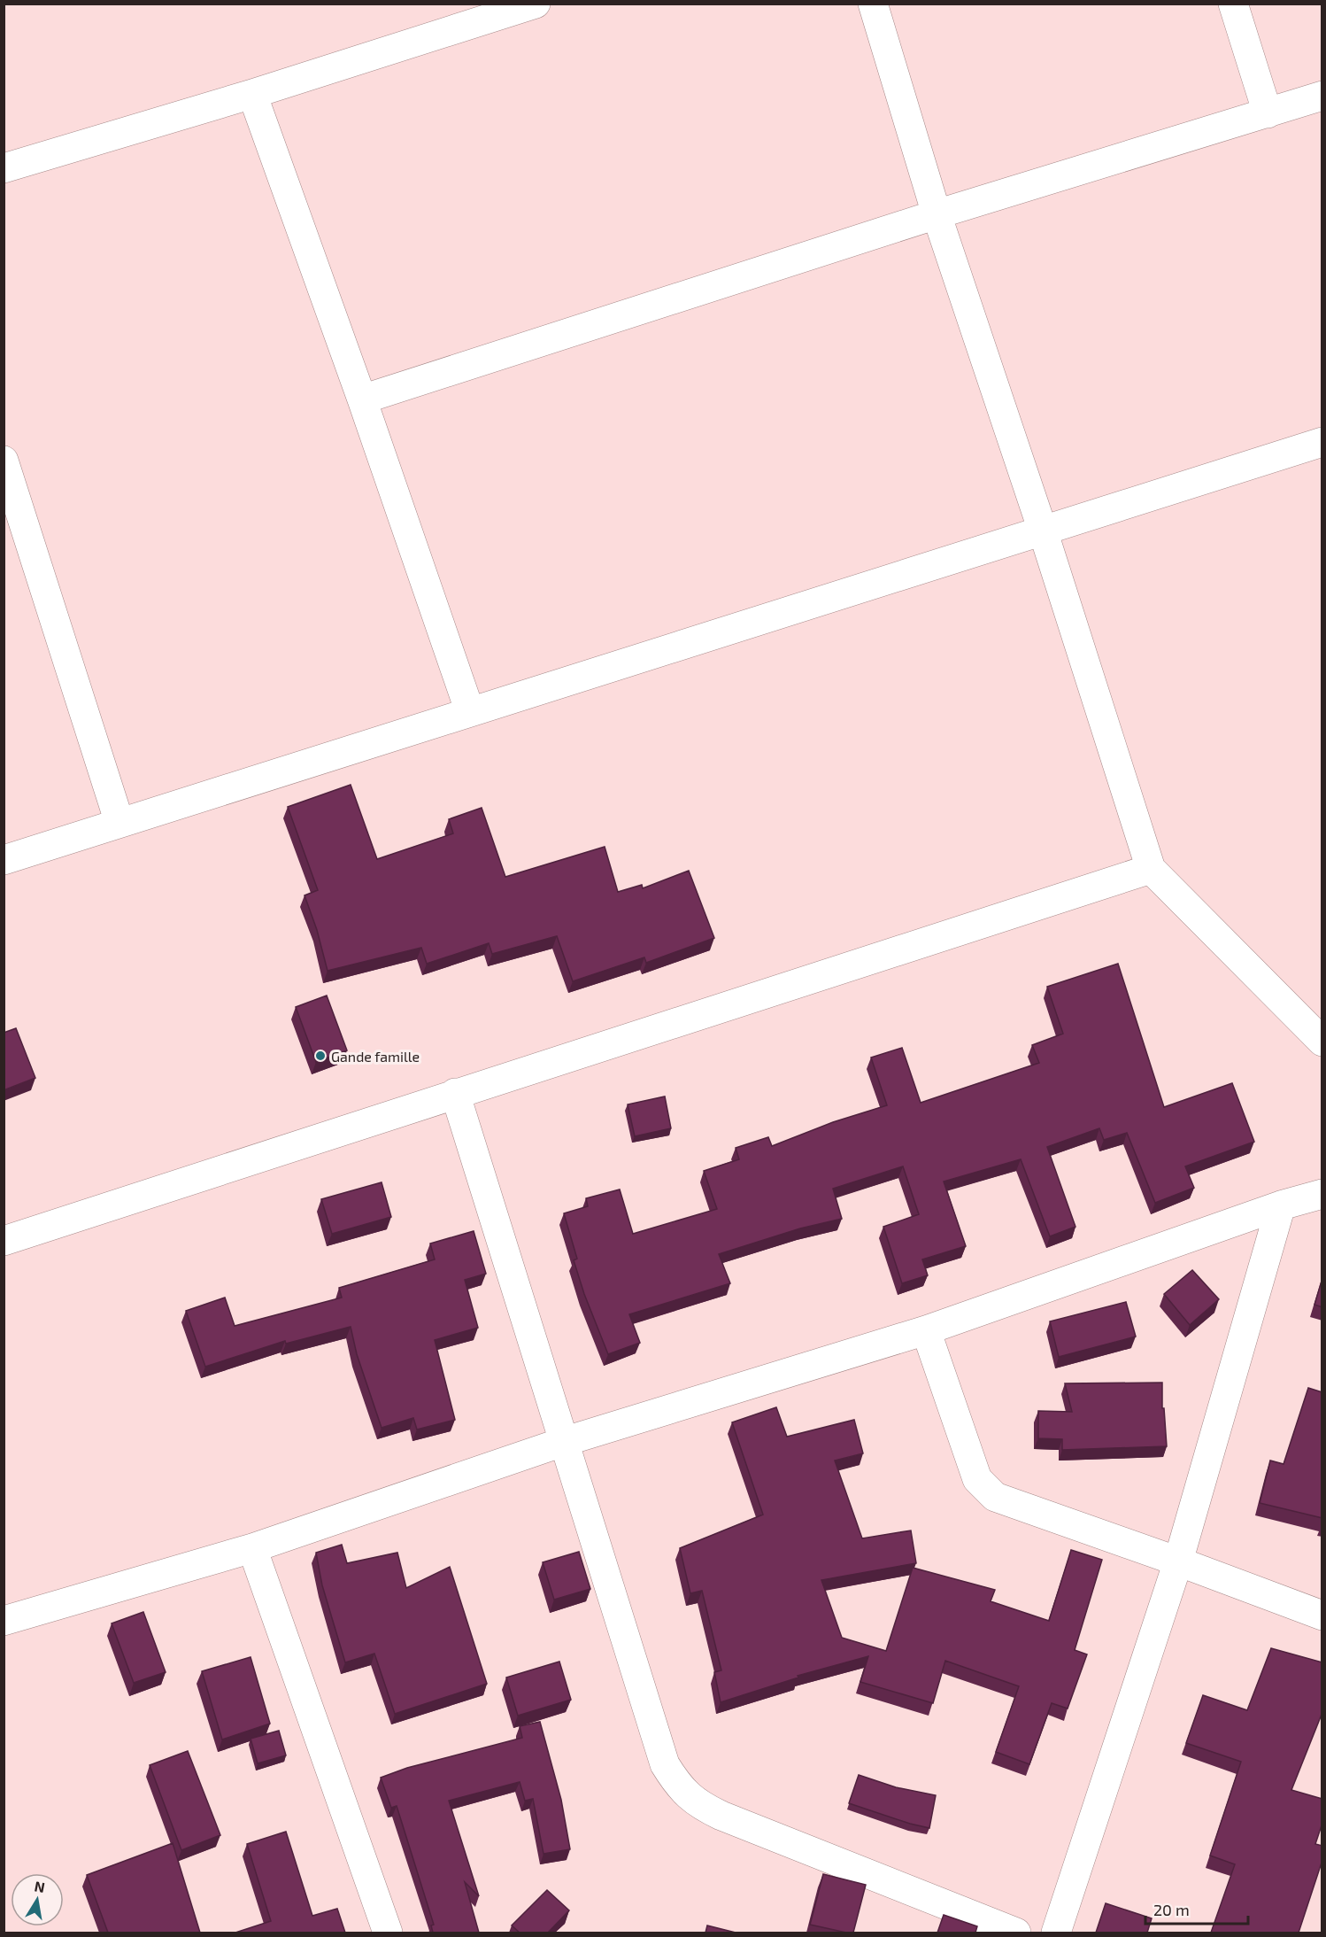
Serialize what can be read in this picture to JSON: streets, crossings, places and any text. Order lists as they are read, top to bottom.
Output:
{
  "places": ["Gande famille"],
  "scale_bar": "20 m",
  "north": "top"
}
